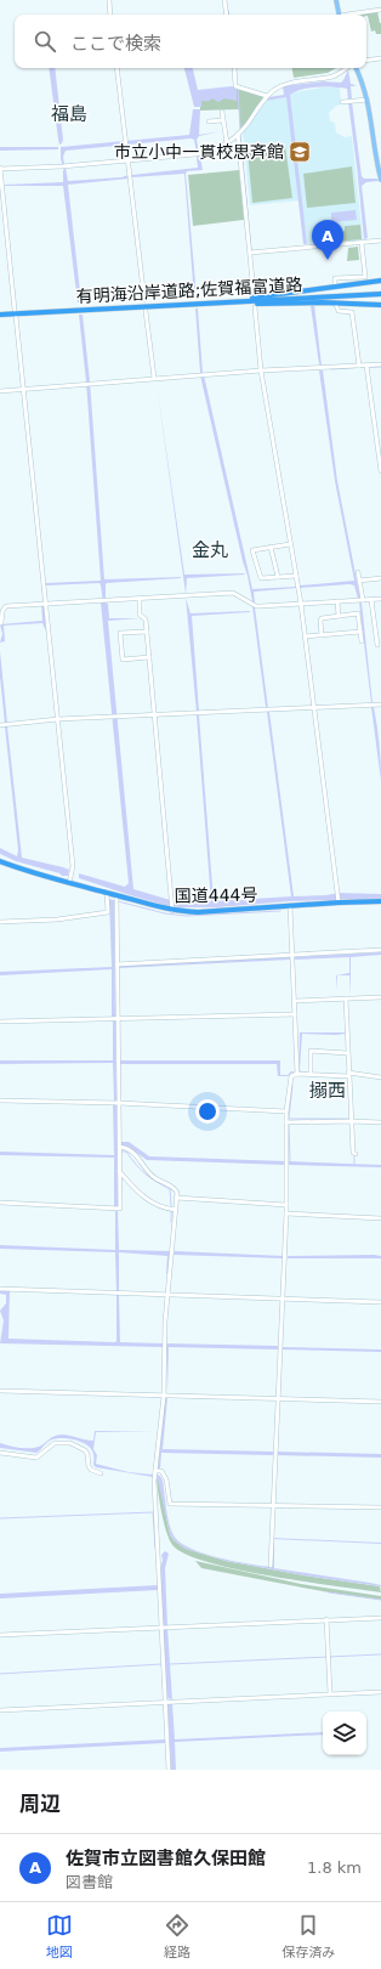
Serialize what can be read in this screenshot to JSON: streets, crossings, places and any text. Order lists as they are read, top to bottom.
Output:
{
  "streets": {
    "highway": ["有明海沿岸道路;佐賀福富道路", "国道444号"]
  },
  "districts": ["福島", "金丸", "搦西"],
  "places": {
    "school or university": ["市立小中一貫校思斉館"]
  },
  "page": {
    "search": "ここで検索",
    "pins": "A",
    "heading": "周辺",
    "list": [
      {
        "mark": "A",
        "name": "佐賀市立図書館久保田館",
        "note": "図書館",
        "value": "1.8 km"
      }
    ],
    "nav": ["地図", "経路", "保存済み"]
  }
}
